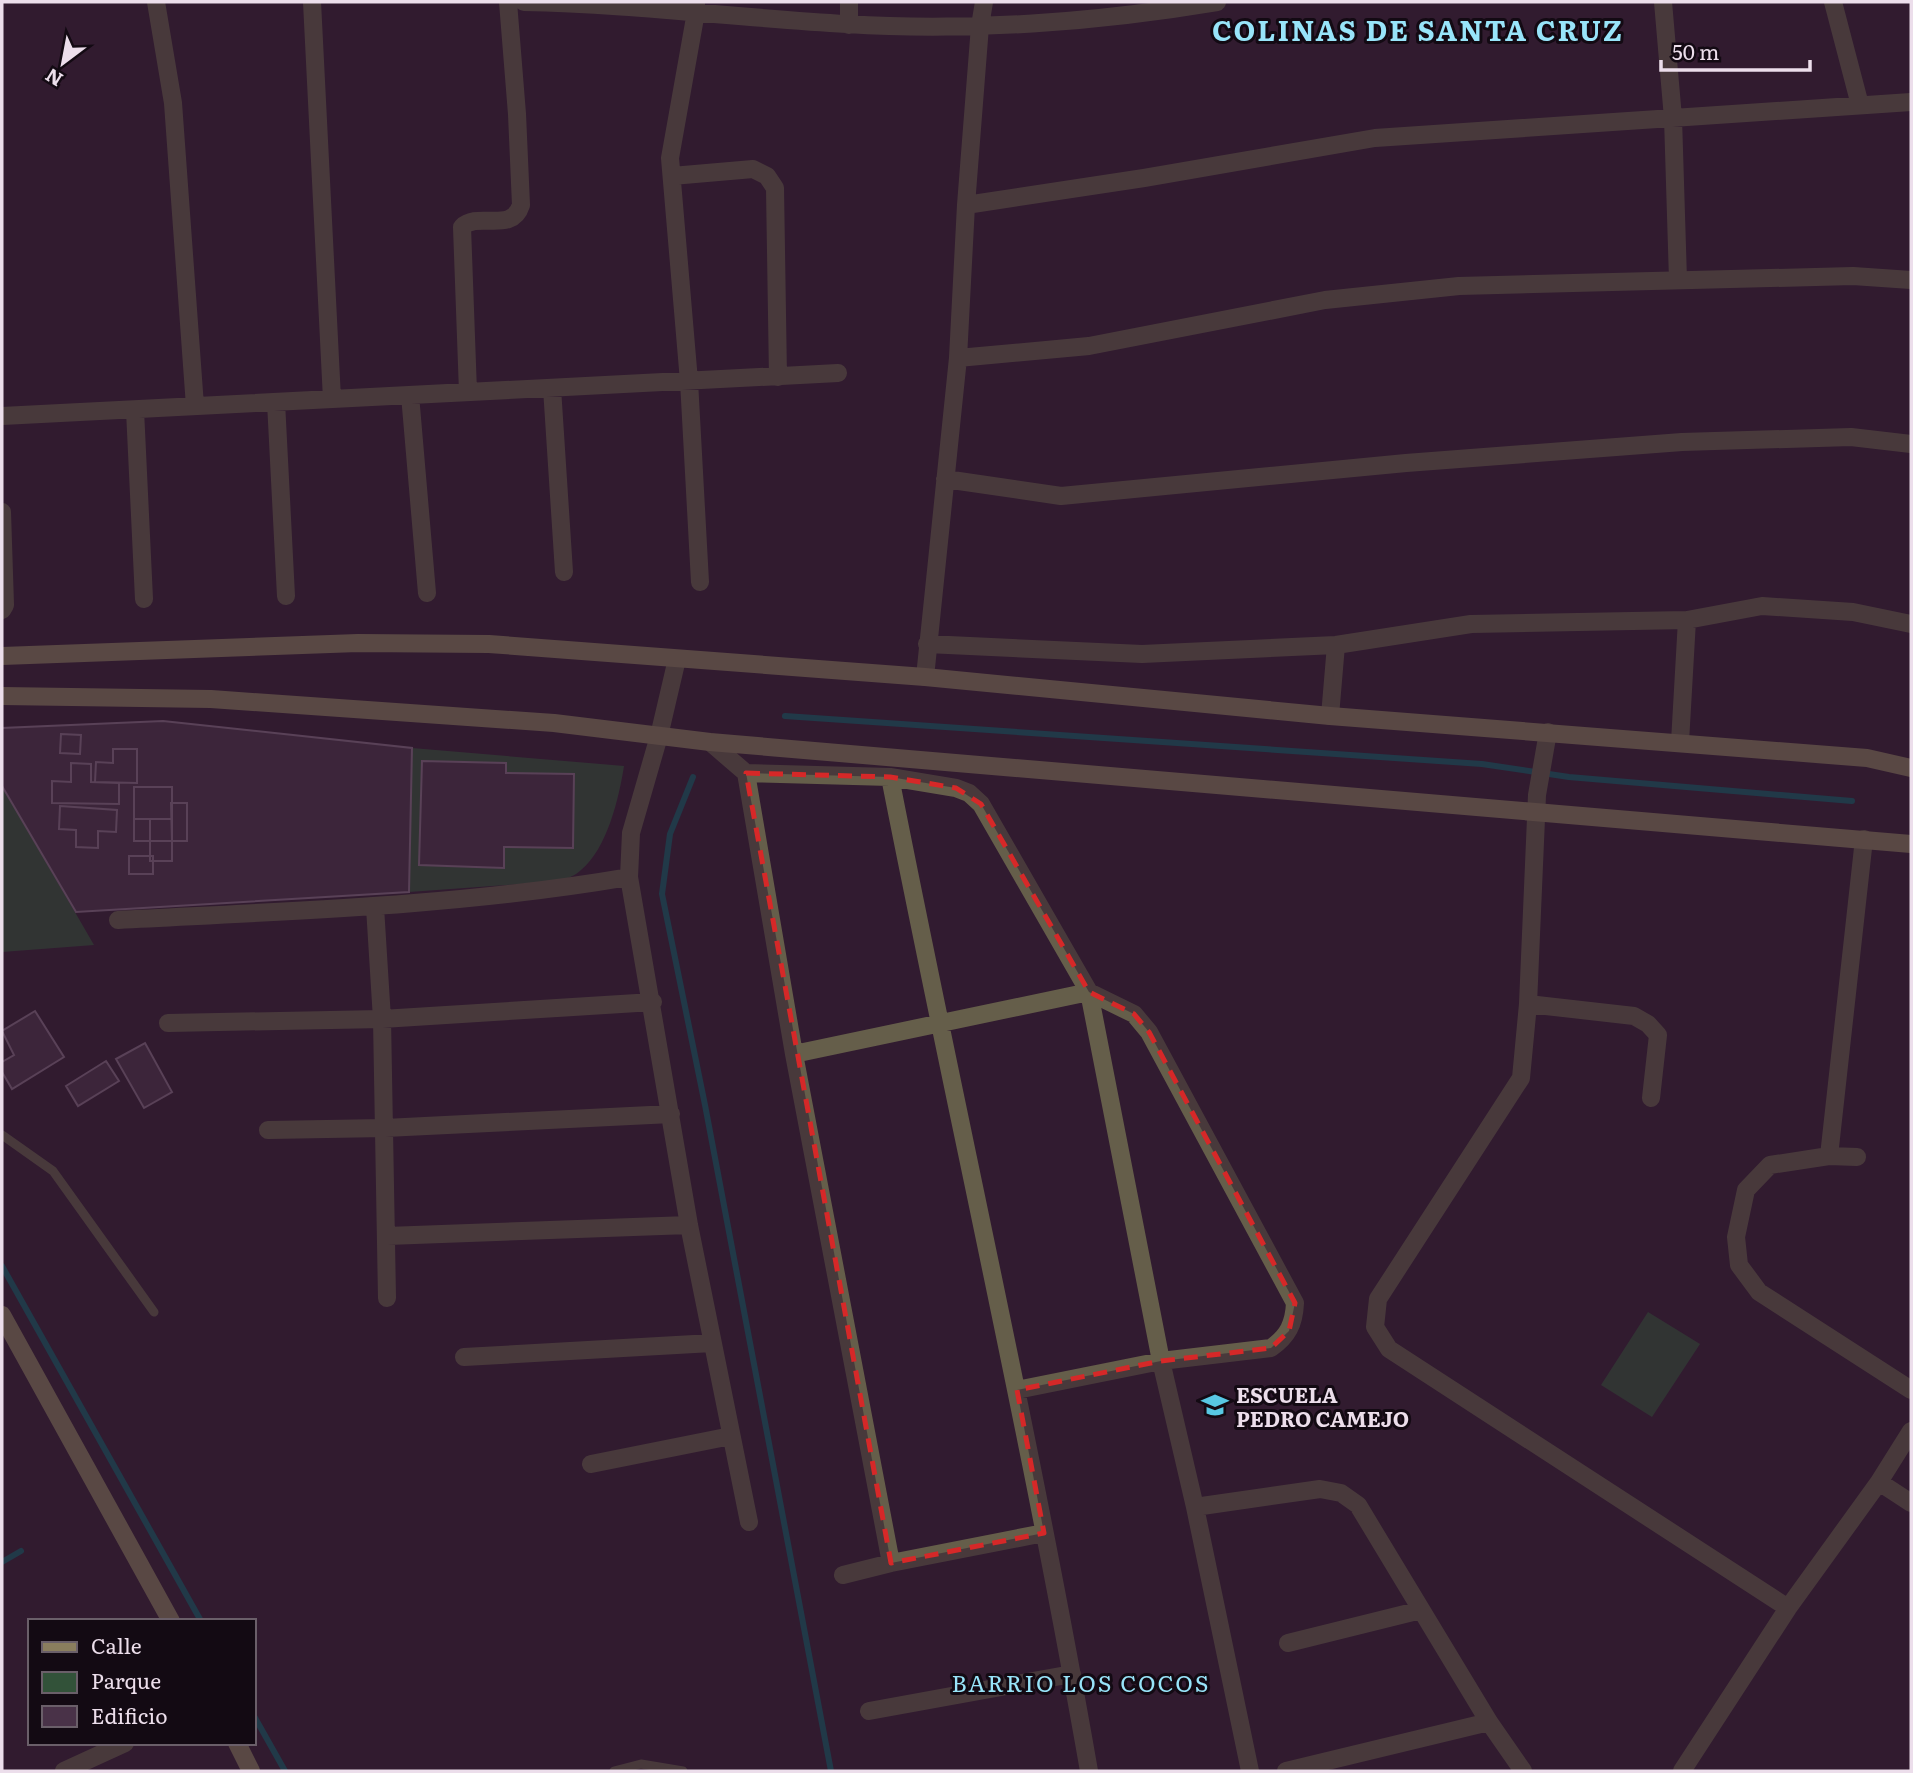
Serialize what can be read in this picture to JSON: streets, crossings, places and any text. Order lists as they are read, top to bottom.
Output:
{
  "districts": ["COLINAS DE SANTA CRUZ", "BARRIO LOS COCOS"],
  "places": {
    "school or university": ["ESCUELA PEDRO CAMEJO"]
  },
  "legend": ["Calle", "Parque", "Edificio"],
  "scale_bar": "50 m",
  "north": "bottom left"
}
